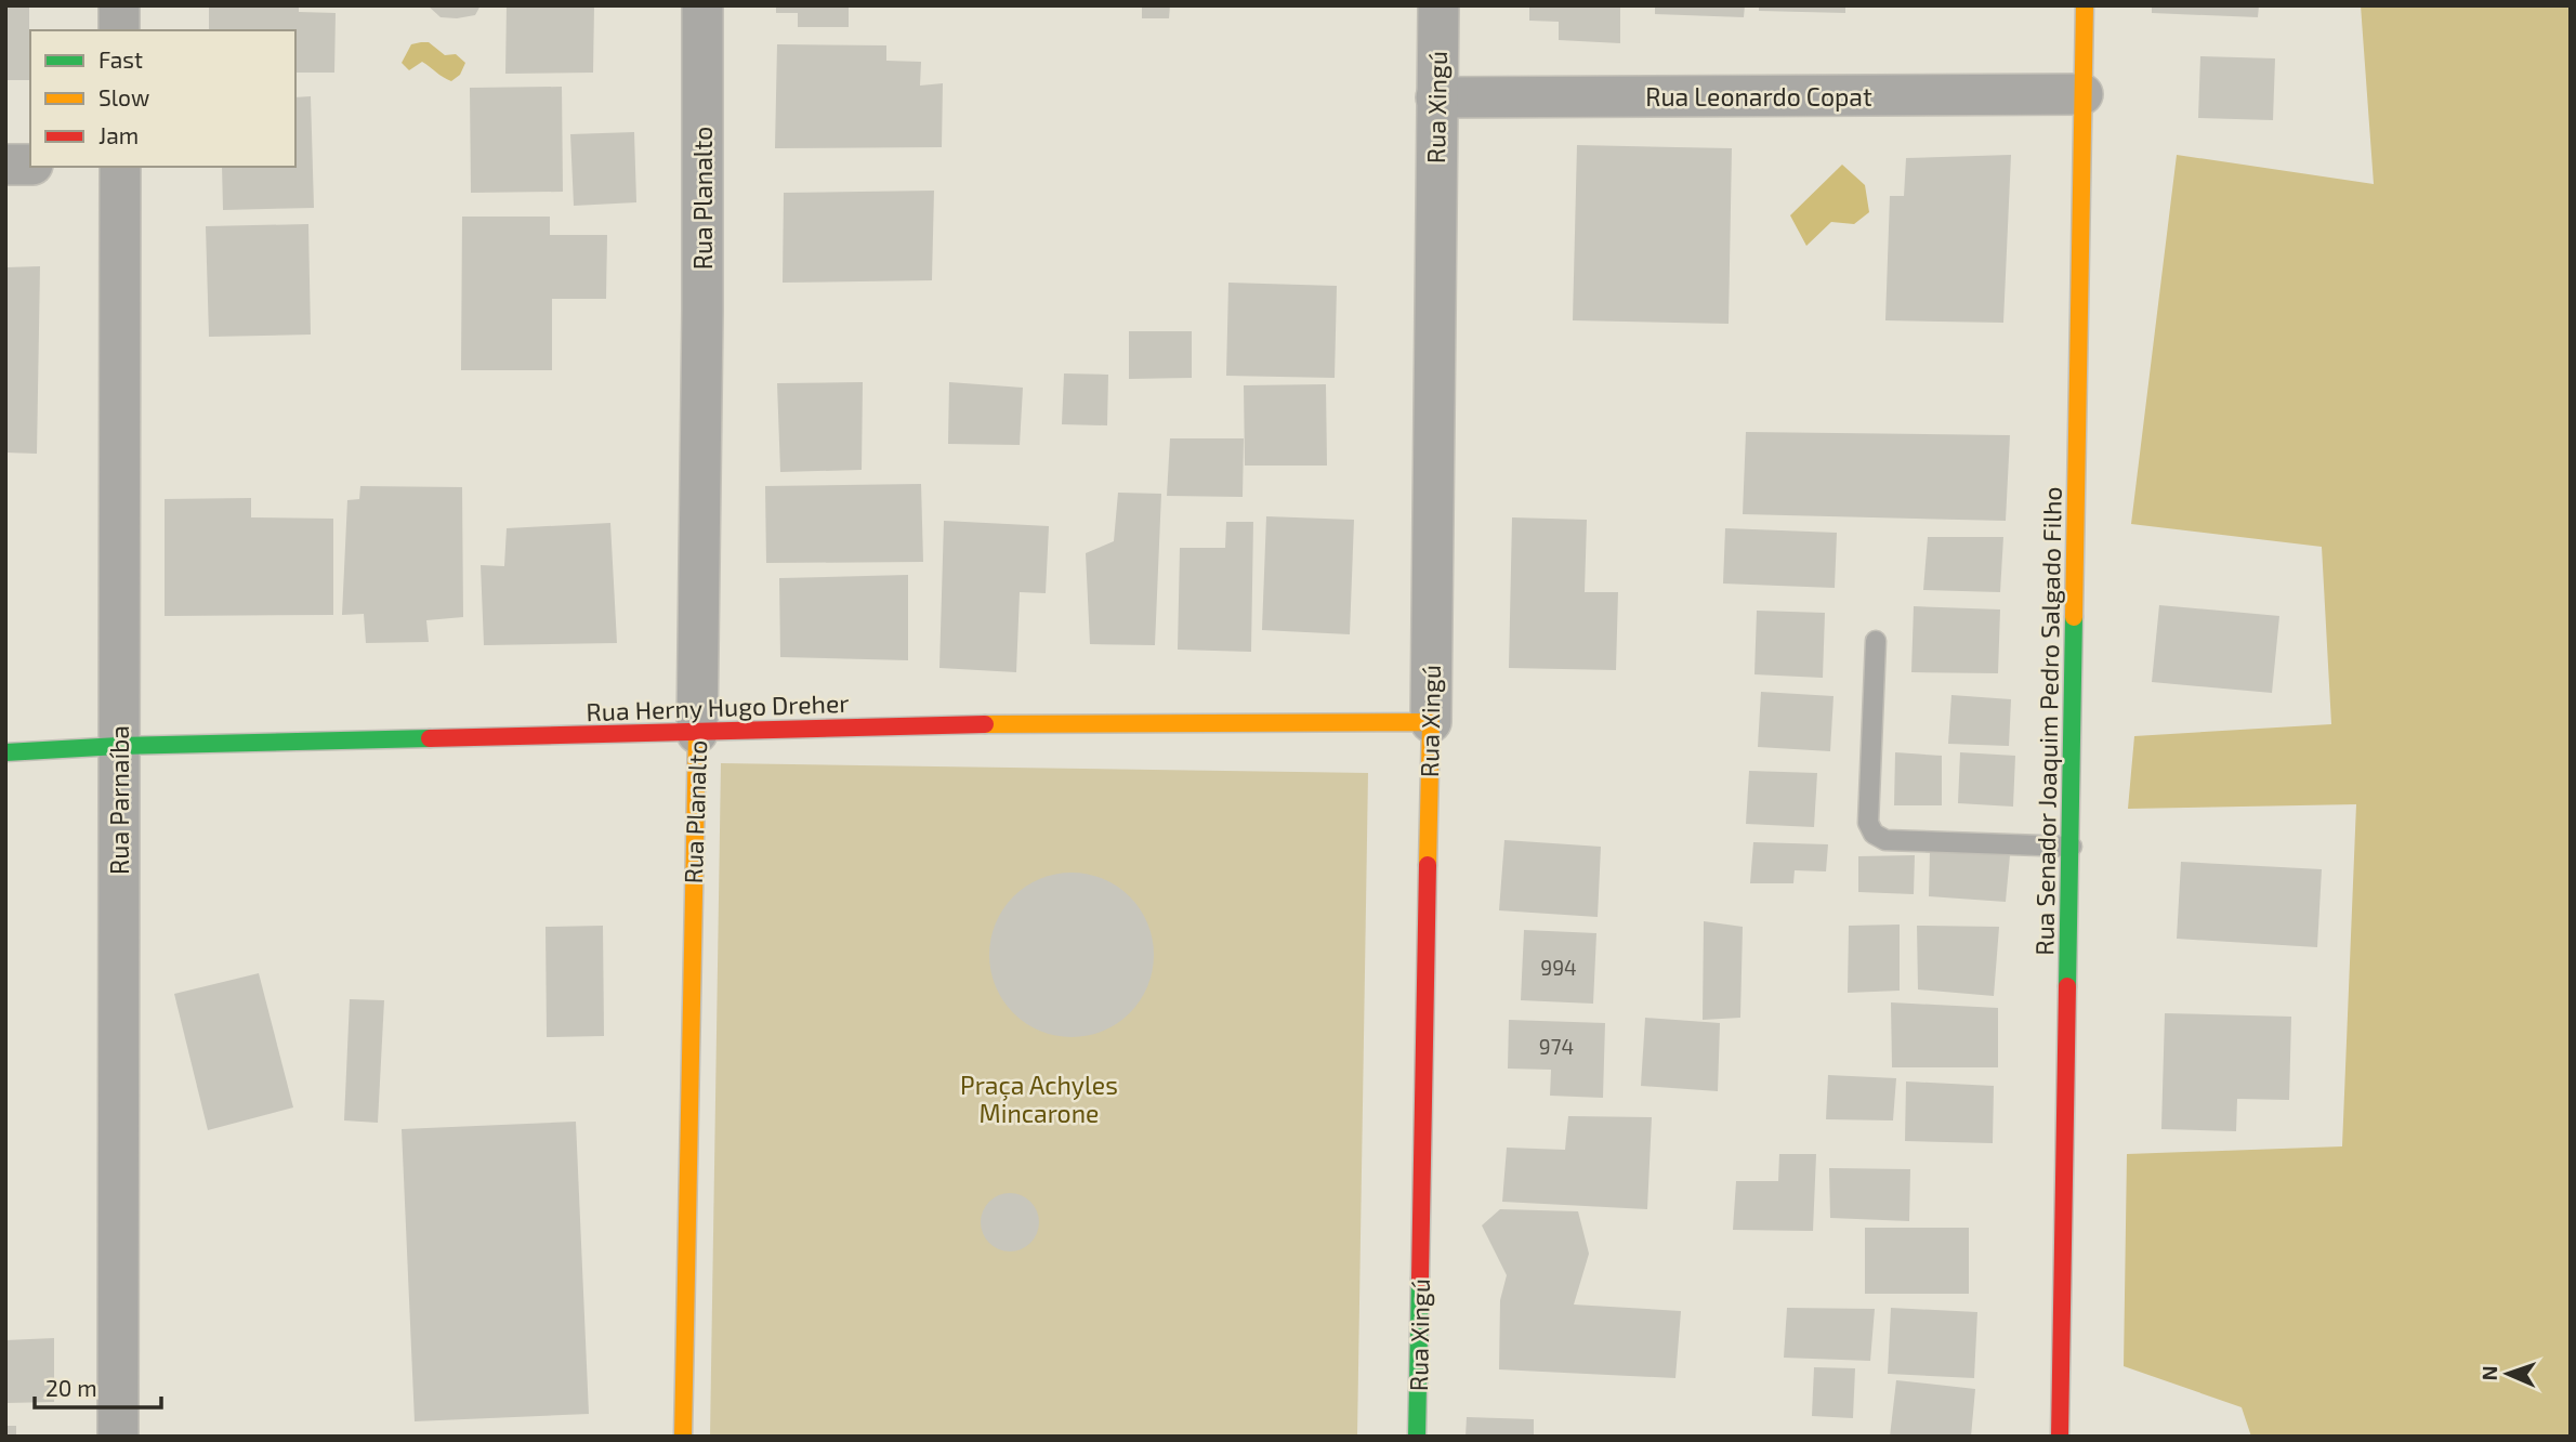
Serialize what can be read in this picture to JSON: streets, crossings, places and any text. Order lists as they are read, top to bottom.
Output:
{
  "streets": {
    "main road": [
      "Rua Xingú",
      "Rua Planalto",
      "Rua Herny Hugo Dreher",
      "Rua Senador Joaquim Pedro Salgado Filho"
    ],
    "street": ["Rua Leonardo Copat", "Rua Parnaíba"]
  },
  "crossings": [
    ["Rua Leonardo Copat", "Rua Xingú"],
    ["Rua Leonardo Copat", "Rua Senador Joaquim Pedro Salgado Filho"],
    ["Rua Xingú", "Rua Herny Hugo Dreher"],
    ["Rua Planalto", "Rua Herny Hugo Dreher"],
    ["Rua Herny Hugo Dreher", "Rua Parnaíba"]
  ],
  "parks": ["Praça Achyles Mincarone"],
  "house_numbers": ["994", "974"],
  "legend": ["Fast", "Slow", "Jam"],
  "scale_bar": "20 m",
  "north": "left"
}
